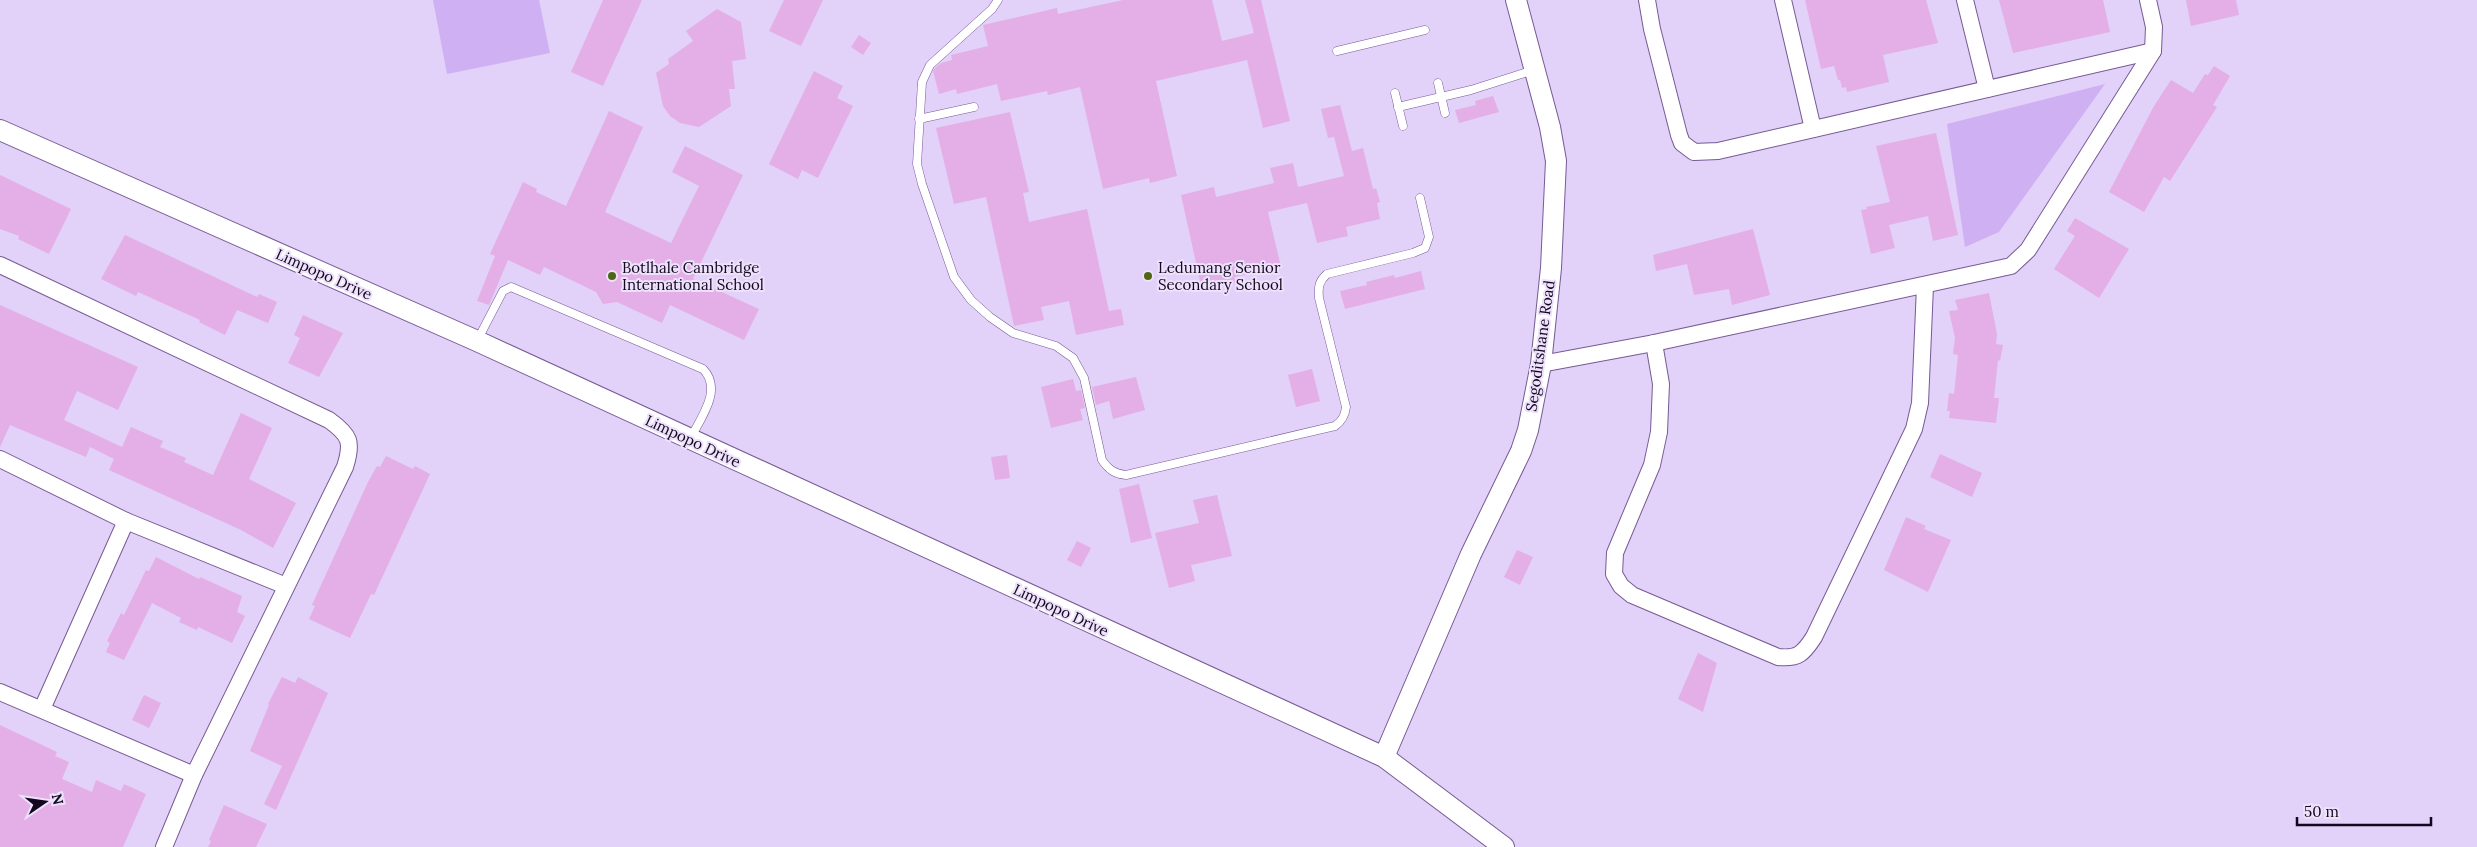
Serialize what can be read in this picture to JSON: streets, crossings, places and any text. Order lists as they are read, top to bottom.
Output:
{
  "streets": {
    "street": ["Limpopo Drive", "Segoditshane Road"]
  },
  "crossings": [
    ["Limpopo Drive", "Segoditshane Road"]
  ],
  "places": ["Botlhale Cambridge International School", "Ledumang Senior Secondary School"],
  "scale_bar": "50 m",
  "north": "right"
}
